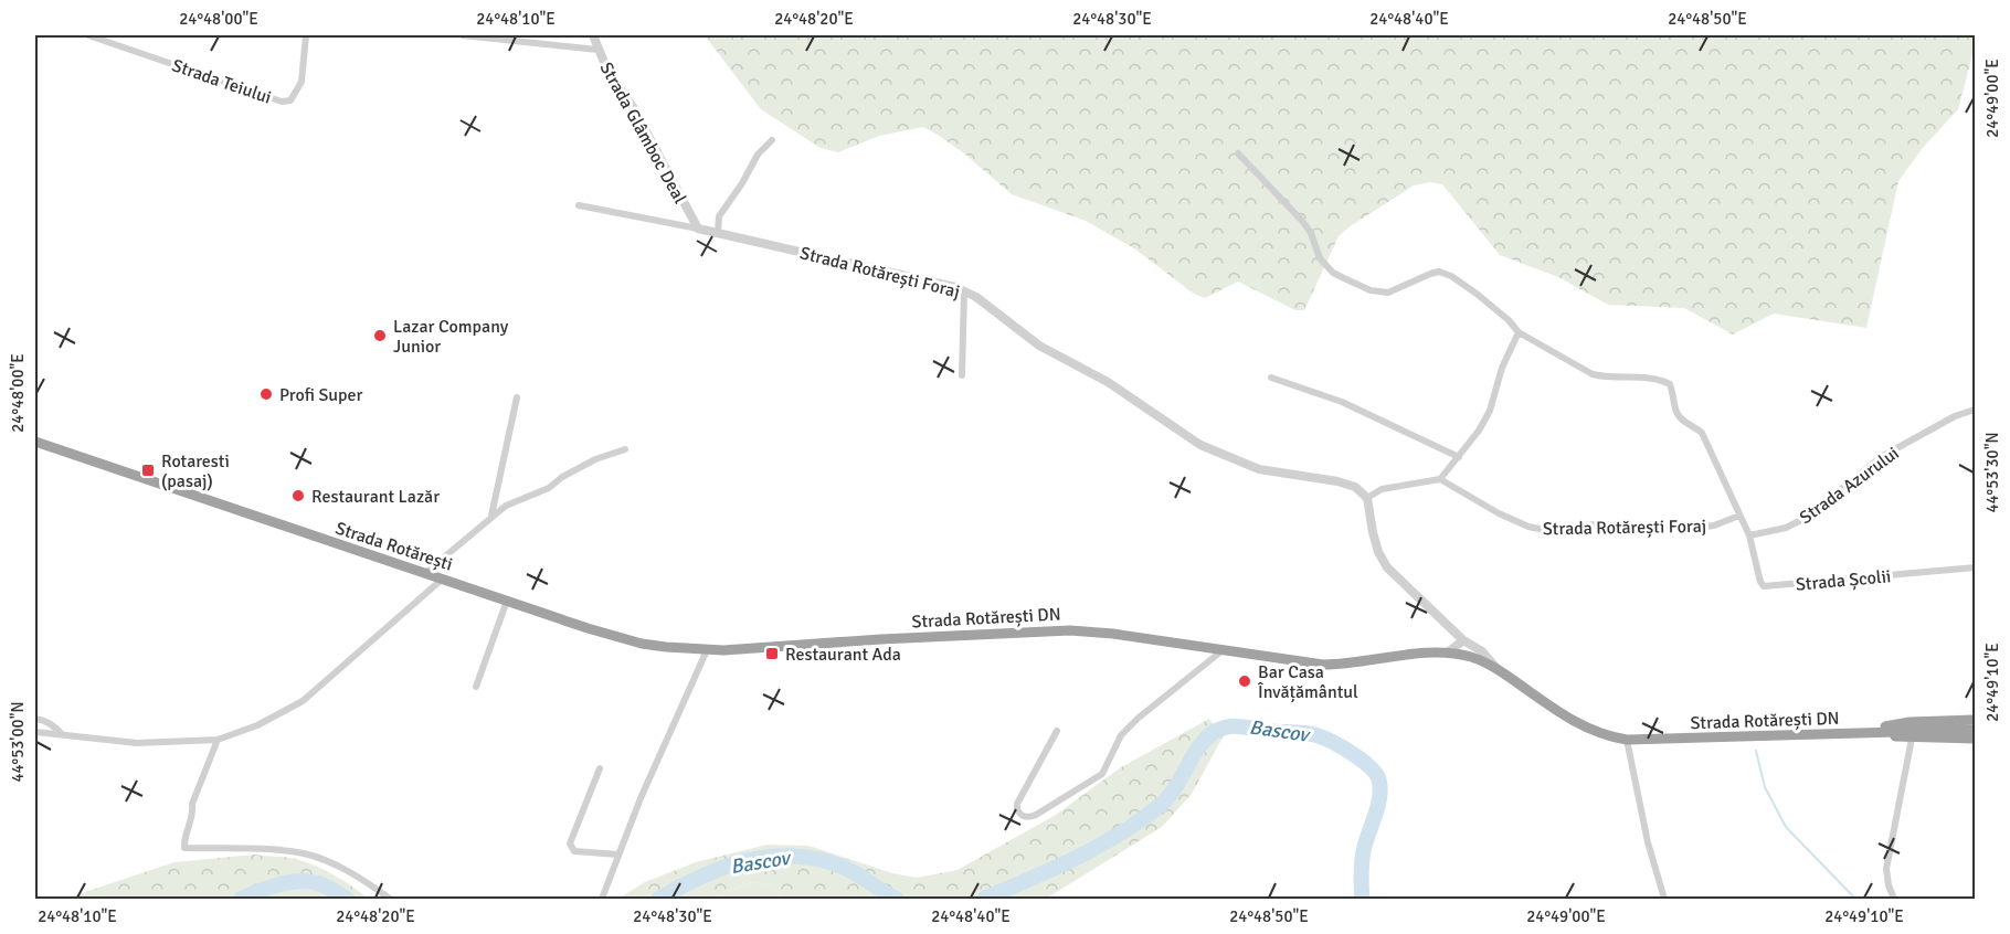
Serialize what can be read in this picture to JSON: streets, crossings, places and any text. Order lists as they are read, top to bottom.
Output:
{
  "streets": {
    "highway": ["Strada Rotărești", "Strada Rotărești DN"],
    "street": [
      "Strada Teiului",
      "Strada Glâmboc Deal",
      "Strada Rotărești Foraj",
      "Strada Azurului",
      "Strada Școlii"
    ]
  },
  "crossings": [
    ["Strada Glâmboc Deal", "Strada Rotărești Foraj"],
    ["Strada Azurului", "Strada Școlii"],
    ["Strada Rotărești", "Strada Rotărești DN"]
  ],
  "water": ["Bascov"],
  "places": {
    "other": [
      "Lazar Company Junior",
      "Profi Super",
      "Restaurant Lazăr",
      "Bar Casa Învățământul"
    ],
    "transit": ["Rotaresti (pasaj)", "Restaurant Ada"]
  },
  "coordinates": [
    "24°48'00\"E",
    "24°48'10\"E",
    "24°48'20\"E",
    "24°48'30\"E",
    "24°48'40\"E",
    "24°48'50\"E",
    "24°49'00\"E",
    "44°53'30\"N",
    "24°49'10\"E",
    "44°53'00\"N"
  ]
}
